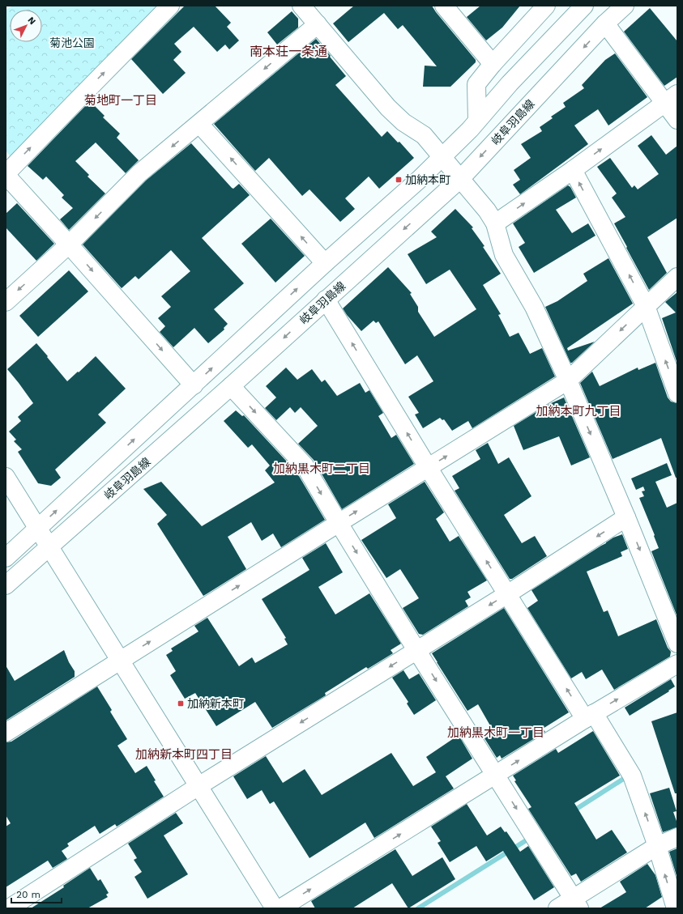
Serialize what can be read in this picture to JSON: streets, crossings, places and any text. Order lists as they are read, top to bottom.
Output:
{
  "streets": {
    "street": ["岐阜羽島線"]
  },
  "districts": [
    "南本荘一条通",
    "菊地町一丁目",
    "加納本町九丁目",
    "加納黒木町二丁目",
    "加納黒木町一丁目",
    "加納新本町四丁目"
  ],
  "parks": ["菊池公園"],
  "places": {
    "transit": ["加納本町", "加納新本町"]
  },
  "scale_bar": "20 m",
  "north": "top right"
}
